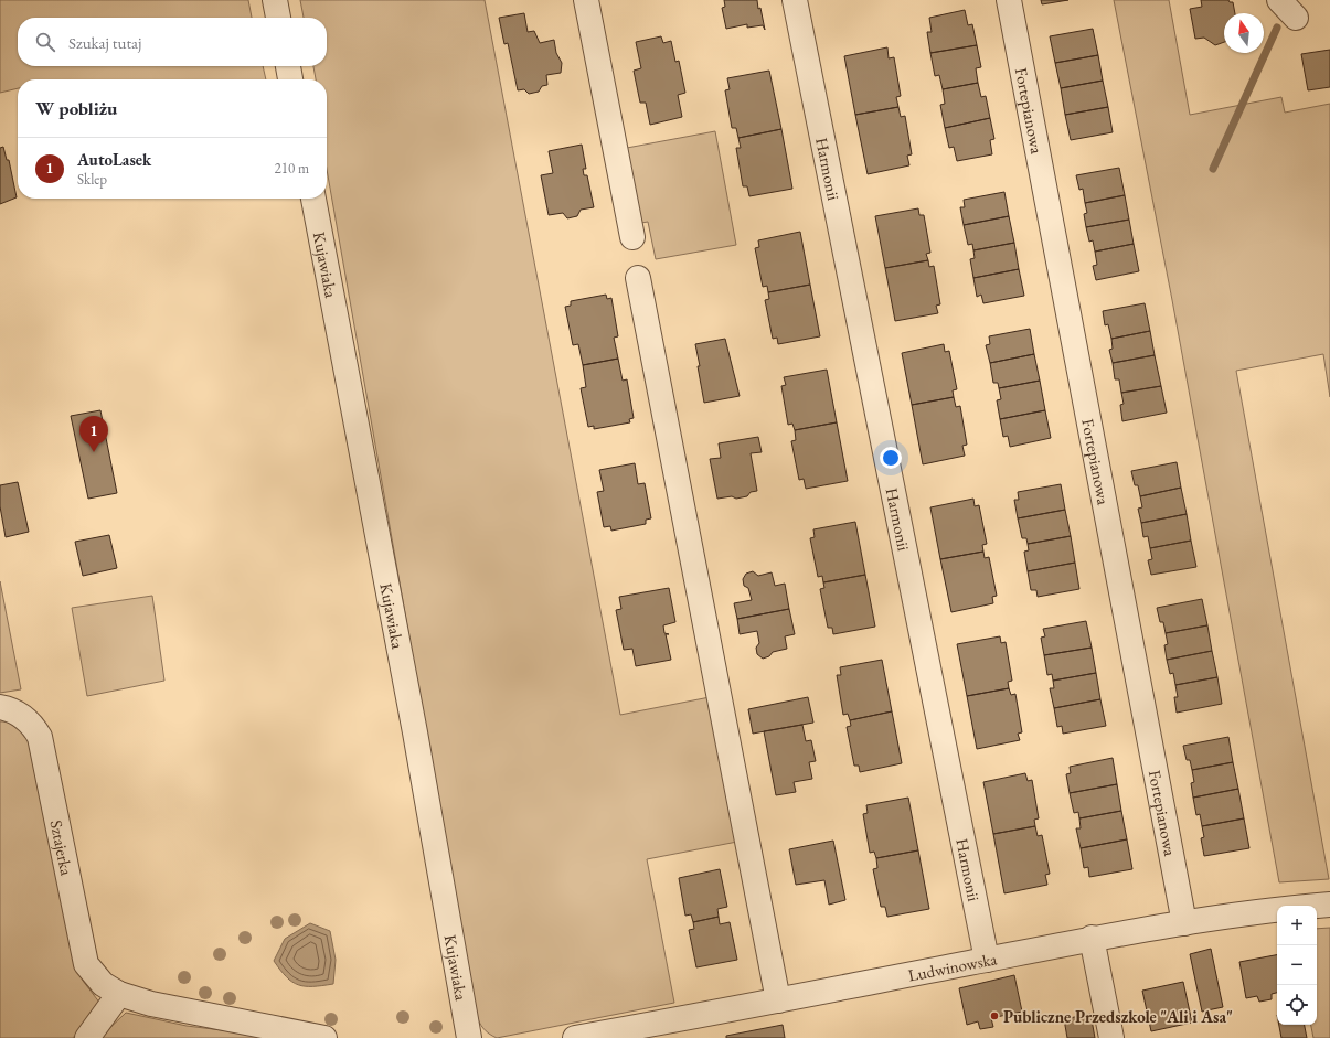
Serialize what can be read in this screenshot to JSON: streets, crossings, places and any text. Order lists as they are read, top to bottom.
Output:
{
  "streets": {
    "street": [
      "Fortepianowa",
      "Harmonii",
      "Kujawiaka",
      "Sztajerka",
      "Ludwinowska"
    ]
  },
  "crossings": [
    ["Fortepianowa", "Ludwinowska"],
    ["Harmonii", "Ludwinowska"]
  ],
  "places": ["Publiczne Przedszkole \"Ali i Asa\""],
  "north": "top",
  "page": {
    "search": "Szukaj tutaj",
    "heading": "W pobliżu",
    "list": [
      {
        "mark": "1",
        "name": "AutoLasek",
        "note": "Sklep",
        "value": "210 m"
      }
    ],
    "pins": "1",
    "map_buttons": ["+", "−"]
  }
}
